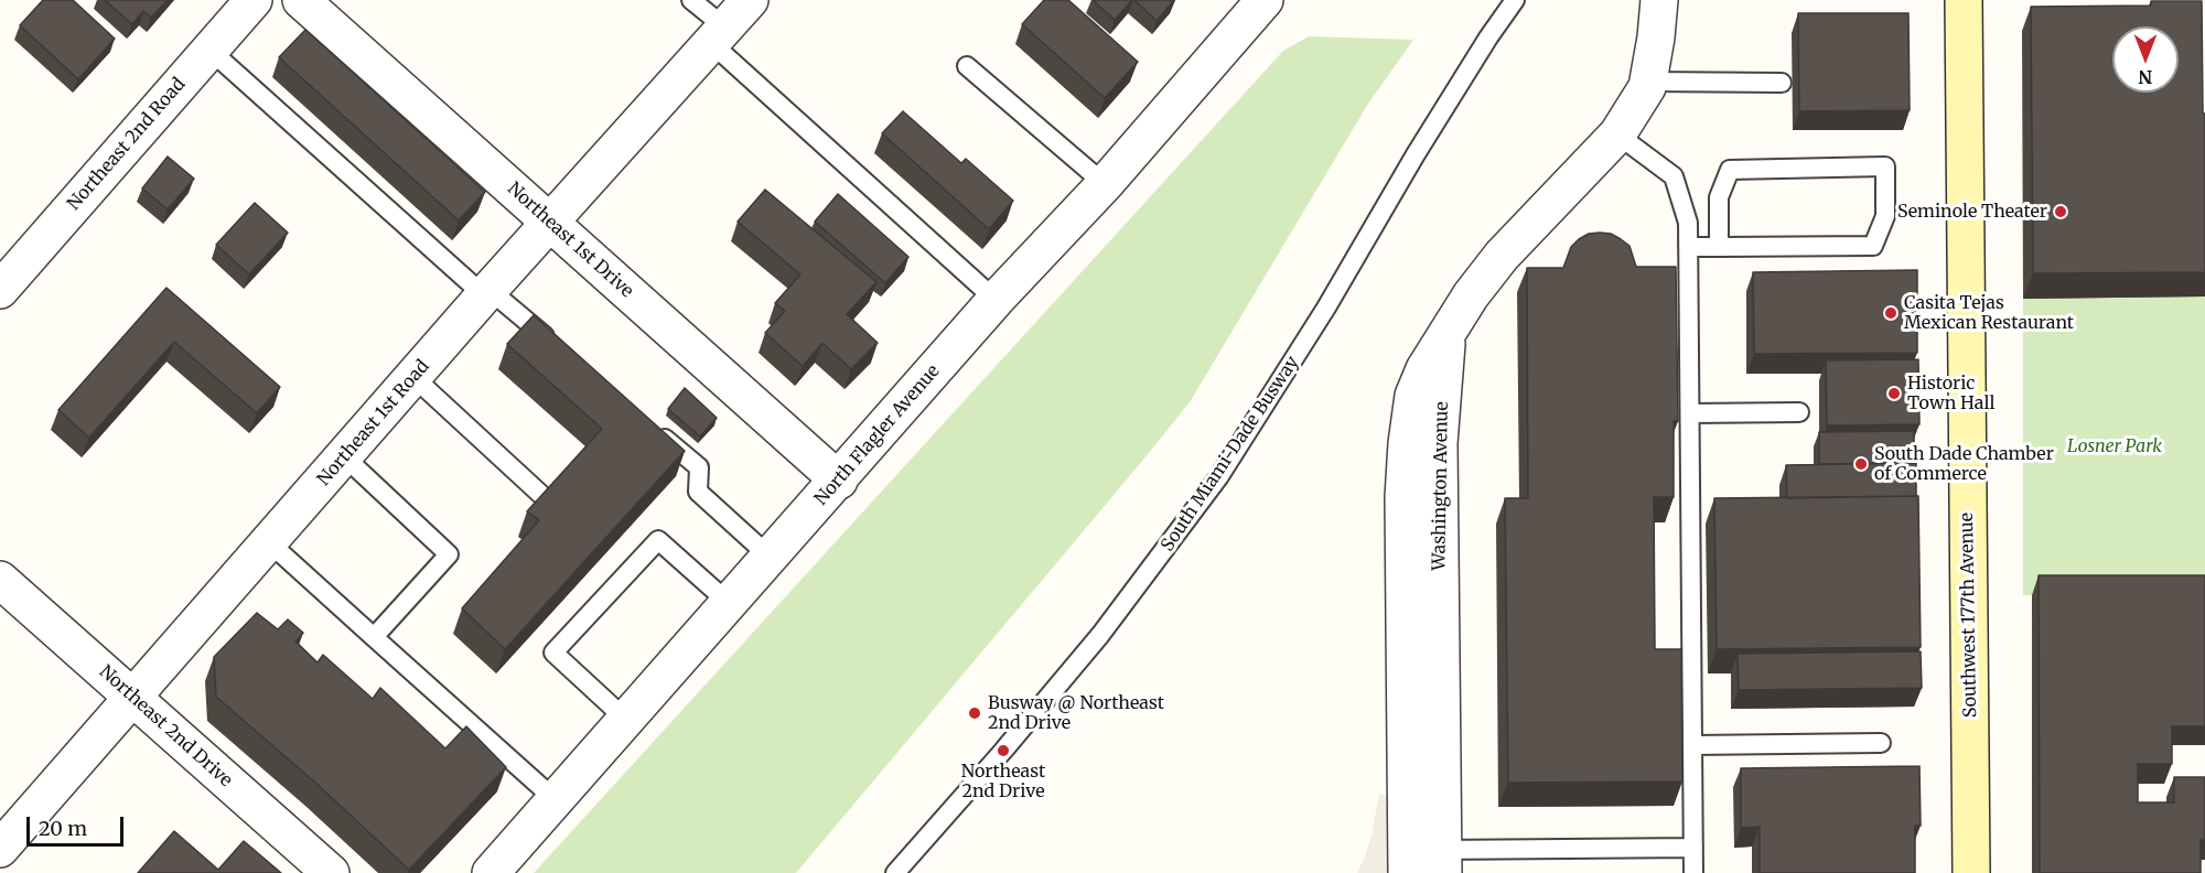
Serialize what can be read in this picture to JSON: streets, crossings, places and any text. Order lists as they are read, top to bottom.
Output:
{
  "streets": {
    "main road": ["Southwest 177th Avenue"],
    "street": [
      "Northeast 2nd Road",
      "Northeast 1st Drive",
      "Northeast 1st Road",
      "North Flagler Avenue",
      "Washington Avenue",
      "Northeast 2nd Drive"
    ],
    "lane": ["South Miami-Dade Busway"]
  },
  "crossings": [
    ["Northeast 1st Drive", "Northeast 1st Road"],
    ["Northeast 1st Drive", "North Flagler Avenue"],
    ["Northeast 1st Road", "Northeast 2nd Drive"]
  ],
  "parks": ["Losner Park"],
  "places": [
    "Seminole Theater",
    "Casita Tejas Mexican Restaurant",
    "Historic Town Hall",
    "South Dade Chamber of Commerce",
    "Busway @ Northeast 2nd Drive",
    "Northeast 2nd Drive"
  ],
  "scale_bar": "20 m",
  "north": "bottom"
}
